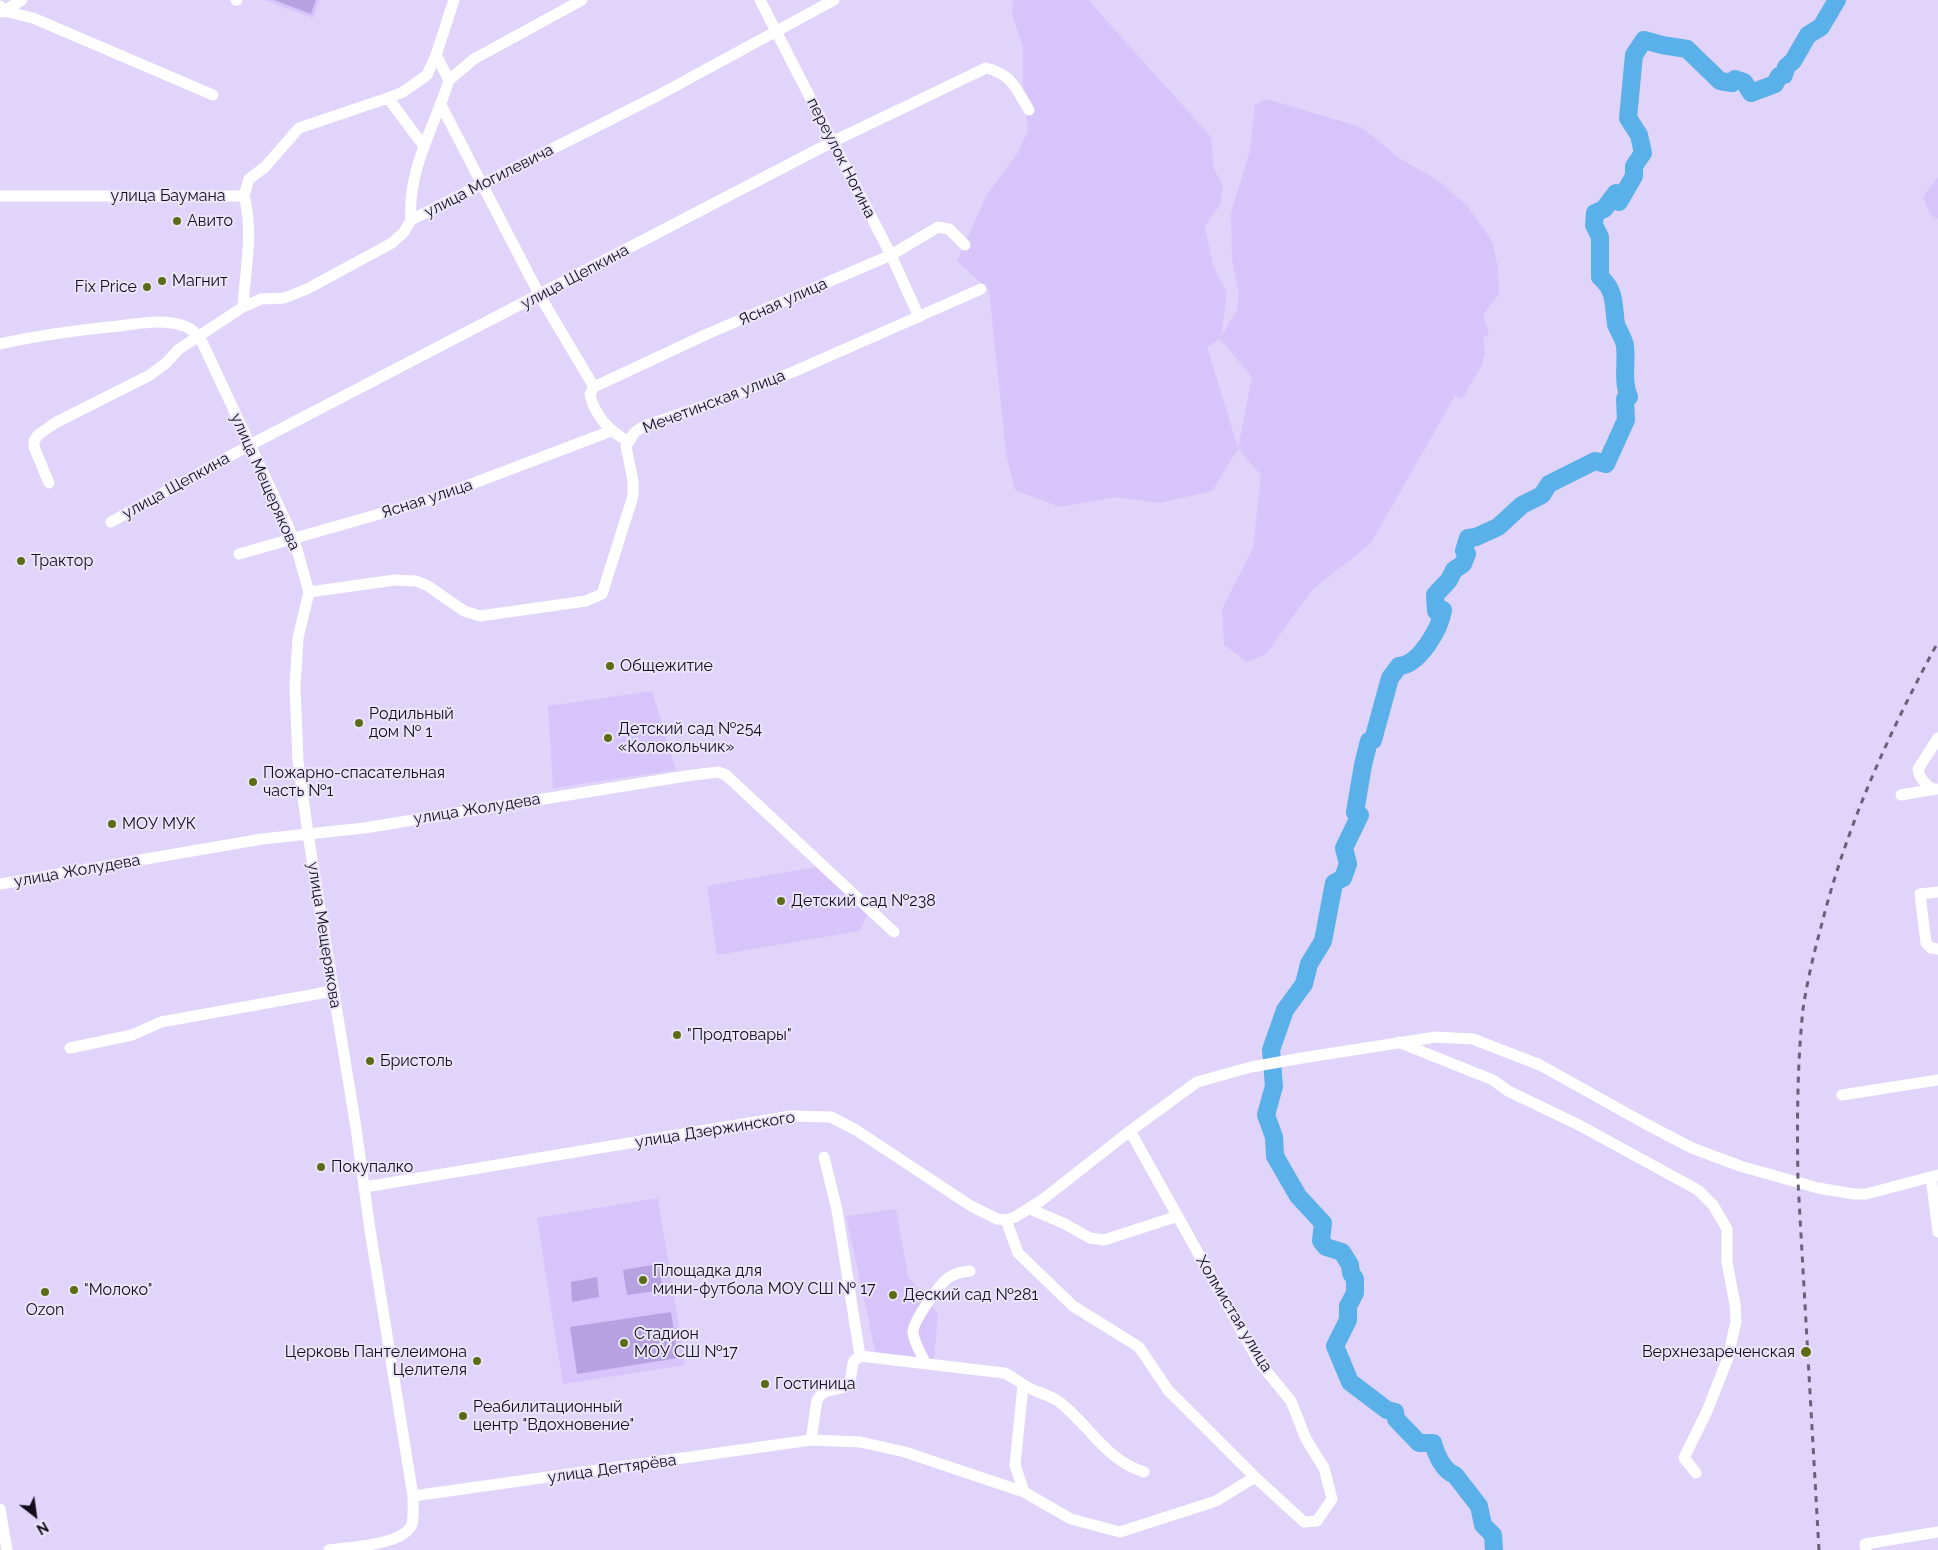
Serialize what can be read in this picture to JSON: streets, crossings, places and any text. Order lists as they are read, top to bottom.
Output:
{
  "streets": {
    "street": [
      "переулок Ногина",
      "улица Могилевича",
      "улица Баумана",
      "улица Щепкина",
      "Ясная улица",
      "Мечетинская улица",
      "улица Мещерякова",
      "улица Жолудева",
      "улица Дзержинского",
      "Холмистая улица",
      "улица Дегтярёва"
    ]
  },
  "crossings": [
    ["переулок Ногина", "улица Могилевича"],
    ["переулок Ногина", "улица Щепкина"],
    ["переулок Ногина", "Ясная улица"],
    ["переулок Ногина", "Мечетинская улица"],
    ["улица Могилевича", "улица Мещерякова"],
    ["улица Щепкина", "улица Мещерякова"],
    ["Ясная улица", "улица Мещерякова"],
    ["Мечетинская улица", "улица Мещерякова"],
    ["улица Мещерякова", "улица Жолудева"],
    ["улица Мещерякова", "улица Дзержинского"],
    ["улица Мещерякова", "улица Дегтярёва"],
    ["Холмистая улица", "улица Дегтярёва"]
  ],
  "places": [
    "Авито",
    "Магнит",
    "Fix Price",
    "Трактор",
    "Общежитие",
    "Родильный дом № 1",
    "Детский сад №254 «Колокольчик»",
    "Пожарно-спасательная часть №1",
    "МОУ МУК",
    "Детский сад №238",
    "\"Продтовары\"",
    "Бристоль",
    "Покупалко",
    "Площадка для мини-футбола МОУ СШ № 17",
    "\"Молоко\"",
    "Ozon",
    "Деский сад №281",
    "Стадион МОУ СШ №17",
    "Верхнезареченская",
    "Церковь Пантелеимона Целителя",
    "Гостиница",
    "Реабилитационный центр \"Вдохновение\""
  ],
  "north": "bottom right"
}
